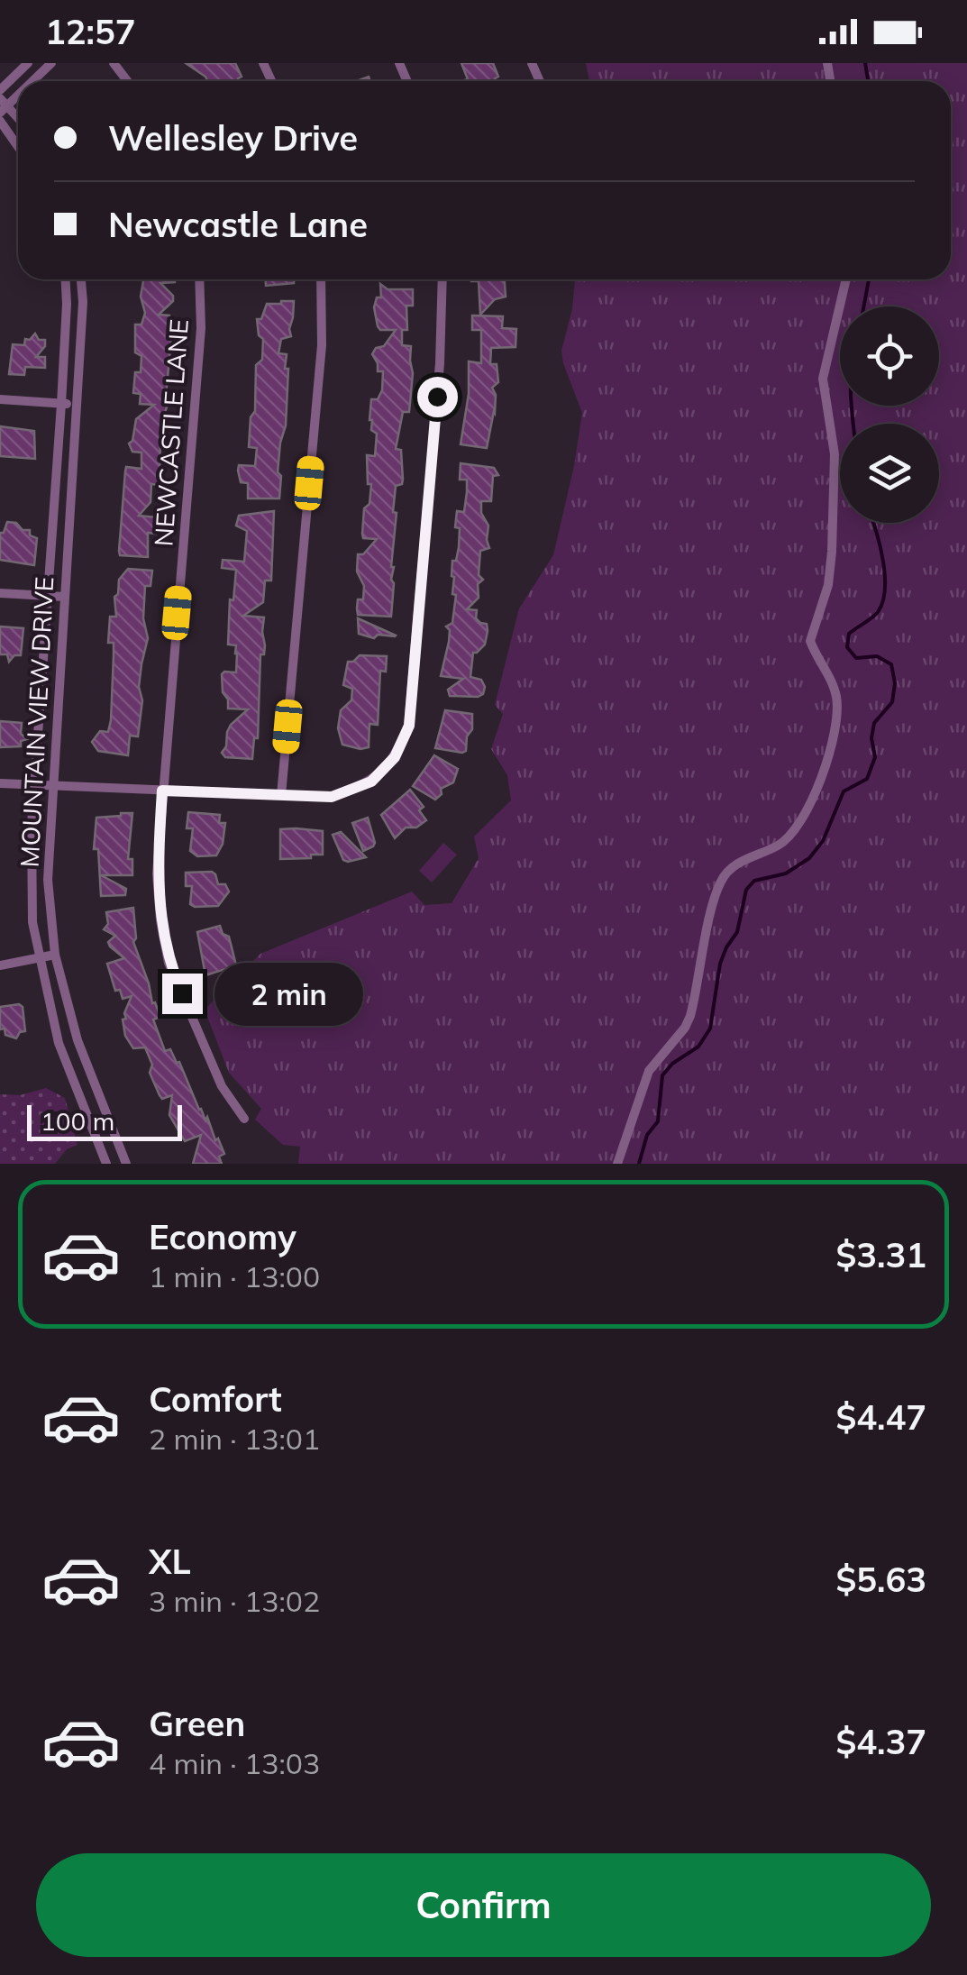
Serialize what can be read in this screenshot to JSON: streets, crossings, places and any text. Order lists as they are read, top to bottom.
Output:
{
  "streets": {
    "street": ["NEWCASTLE LANE", "MOUNTAIN VIEW DRIVE"]
  },
  "scale_bar": "100 m",
  "page": {
    "status": "12:57",
    "banner": ["Wellesley Drive", "Newcastle Lane"],
    "bubble": "2 min",
    "scale": "100 m",
    "list": [
      {
        "name": "Economy",
        "note": "1 min · 13:00",
        "value": "$3.31"
      },
      {
        "name": "Comfort",
        "note": "2 min · 13:01",
        "value": "$4.47"
      },
      {
        "name": "XL",
        "note": "3 min · 13:02",
        "value": "$5.63"
      },
      {
        "name": "Green",
        "note": "4 min · 13:03",
        "value": "$4.37"
      }
    ],
    "buttons": "Confirm"
  }
}
